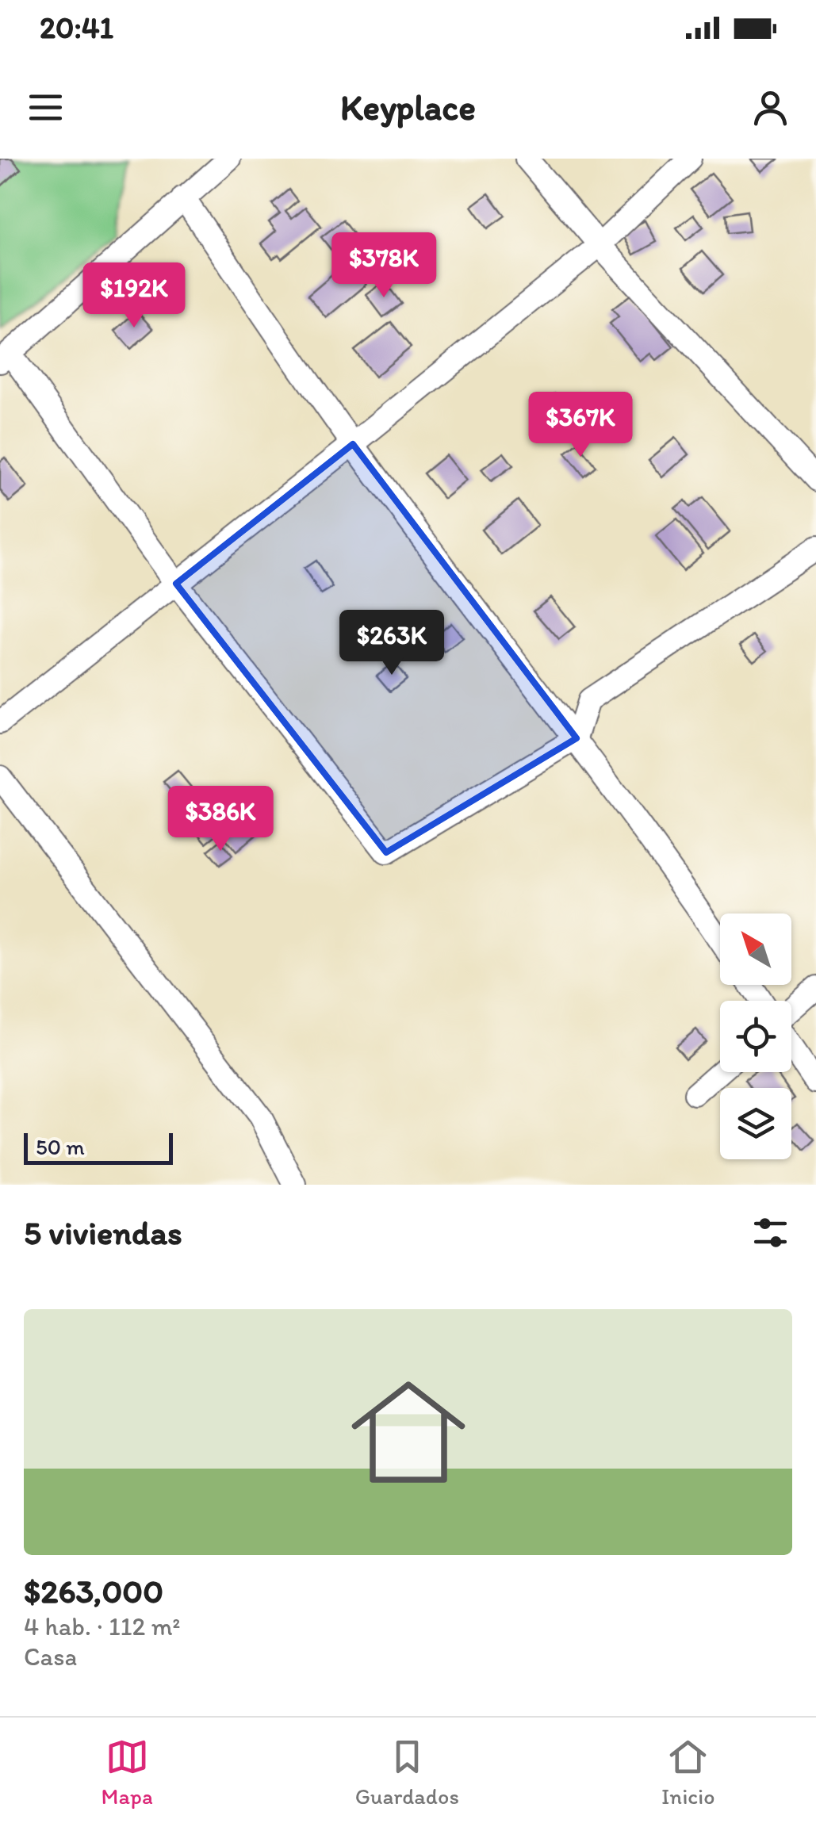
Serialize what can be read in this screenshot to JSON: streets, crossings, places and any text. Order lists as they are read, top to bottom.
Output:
{
  "scale_bar": "50 m",
  "north": "top left",
  "page": {
    "status": "20:41",
    "header": "Keyplace",
    "price": [
      "$378K",
      "$192K",
      "$367K",
      "$263K",
      "$386K"
    ],
    "scale": "50 m",
    "heading": "5 viviendas",
    "list": [
      {
        "name": "$263,000",
        "note": "4 hab. · 112 m² · Casa"
      }
    ],
    "tabs": ["Mapa", "Guardados", "Inicio"]
  }
}
